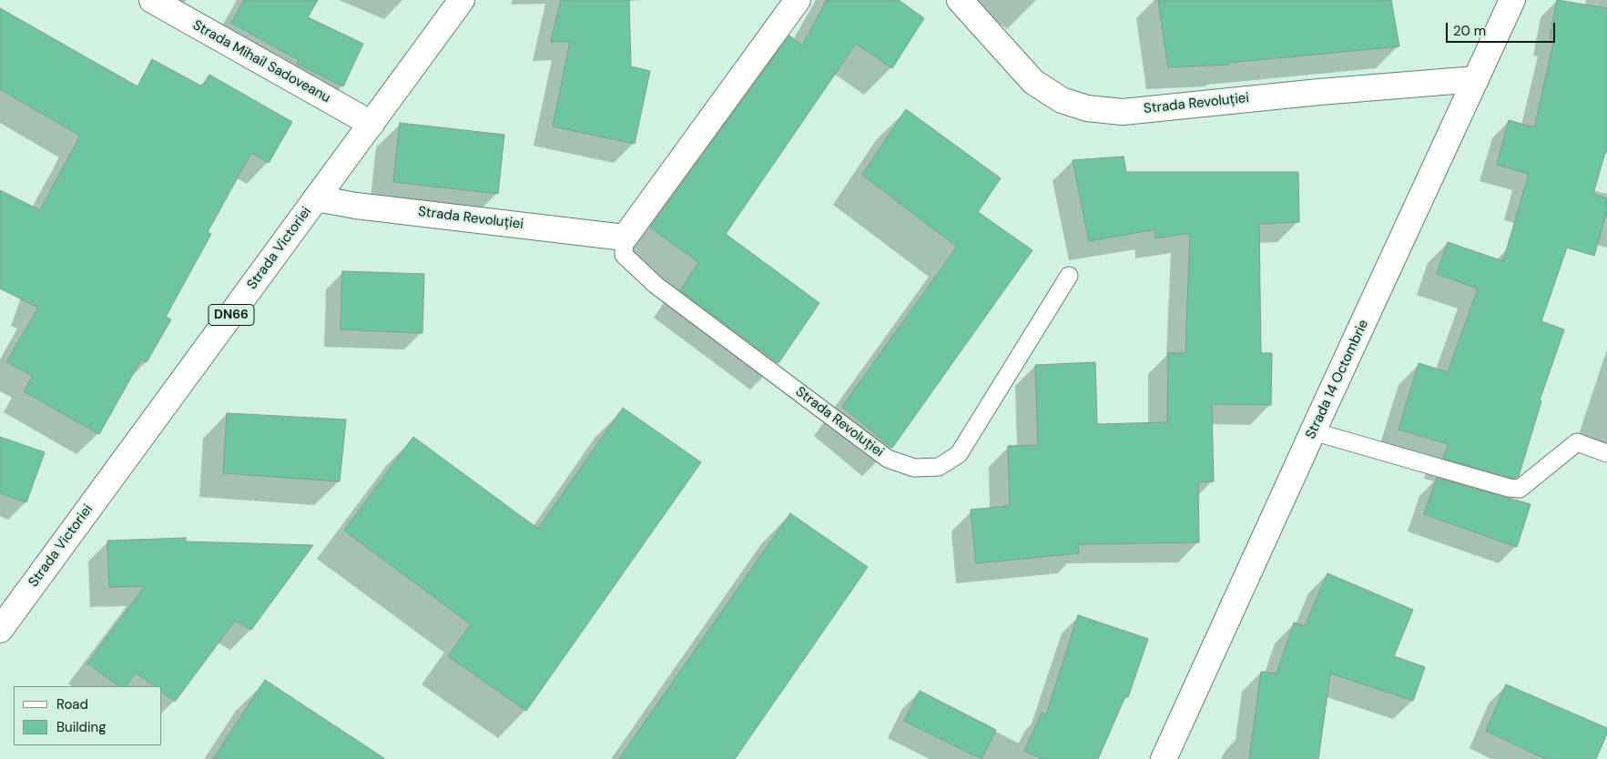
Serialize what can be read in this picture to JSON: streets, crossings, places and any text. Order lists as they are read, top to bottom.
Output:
{
  "streets": {
    "street": [
      "Strada Mihail Sadoveanu",
      "Strada Revoluției",
      "Strada Victoriei",
      "DN66",
      "Strada 14 Octombrie"
    ]
  },
  "crossings": [
    ["Strada Mihail Sadoveanu", "Strada Victoriei"],
    ["Strada Revoluției", "Strada Victoriei"],
    ["Strada Revoluției", "Strada 14 Octombrie"]
  ],
  "legend": ["Road", "Building"],
  "scale_bar": "20 m"
}
